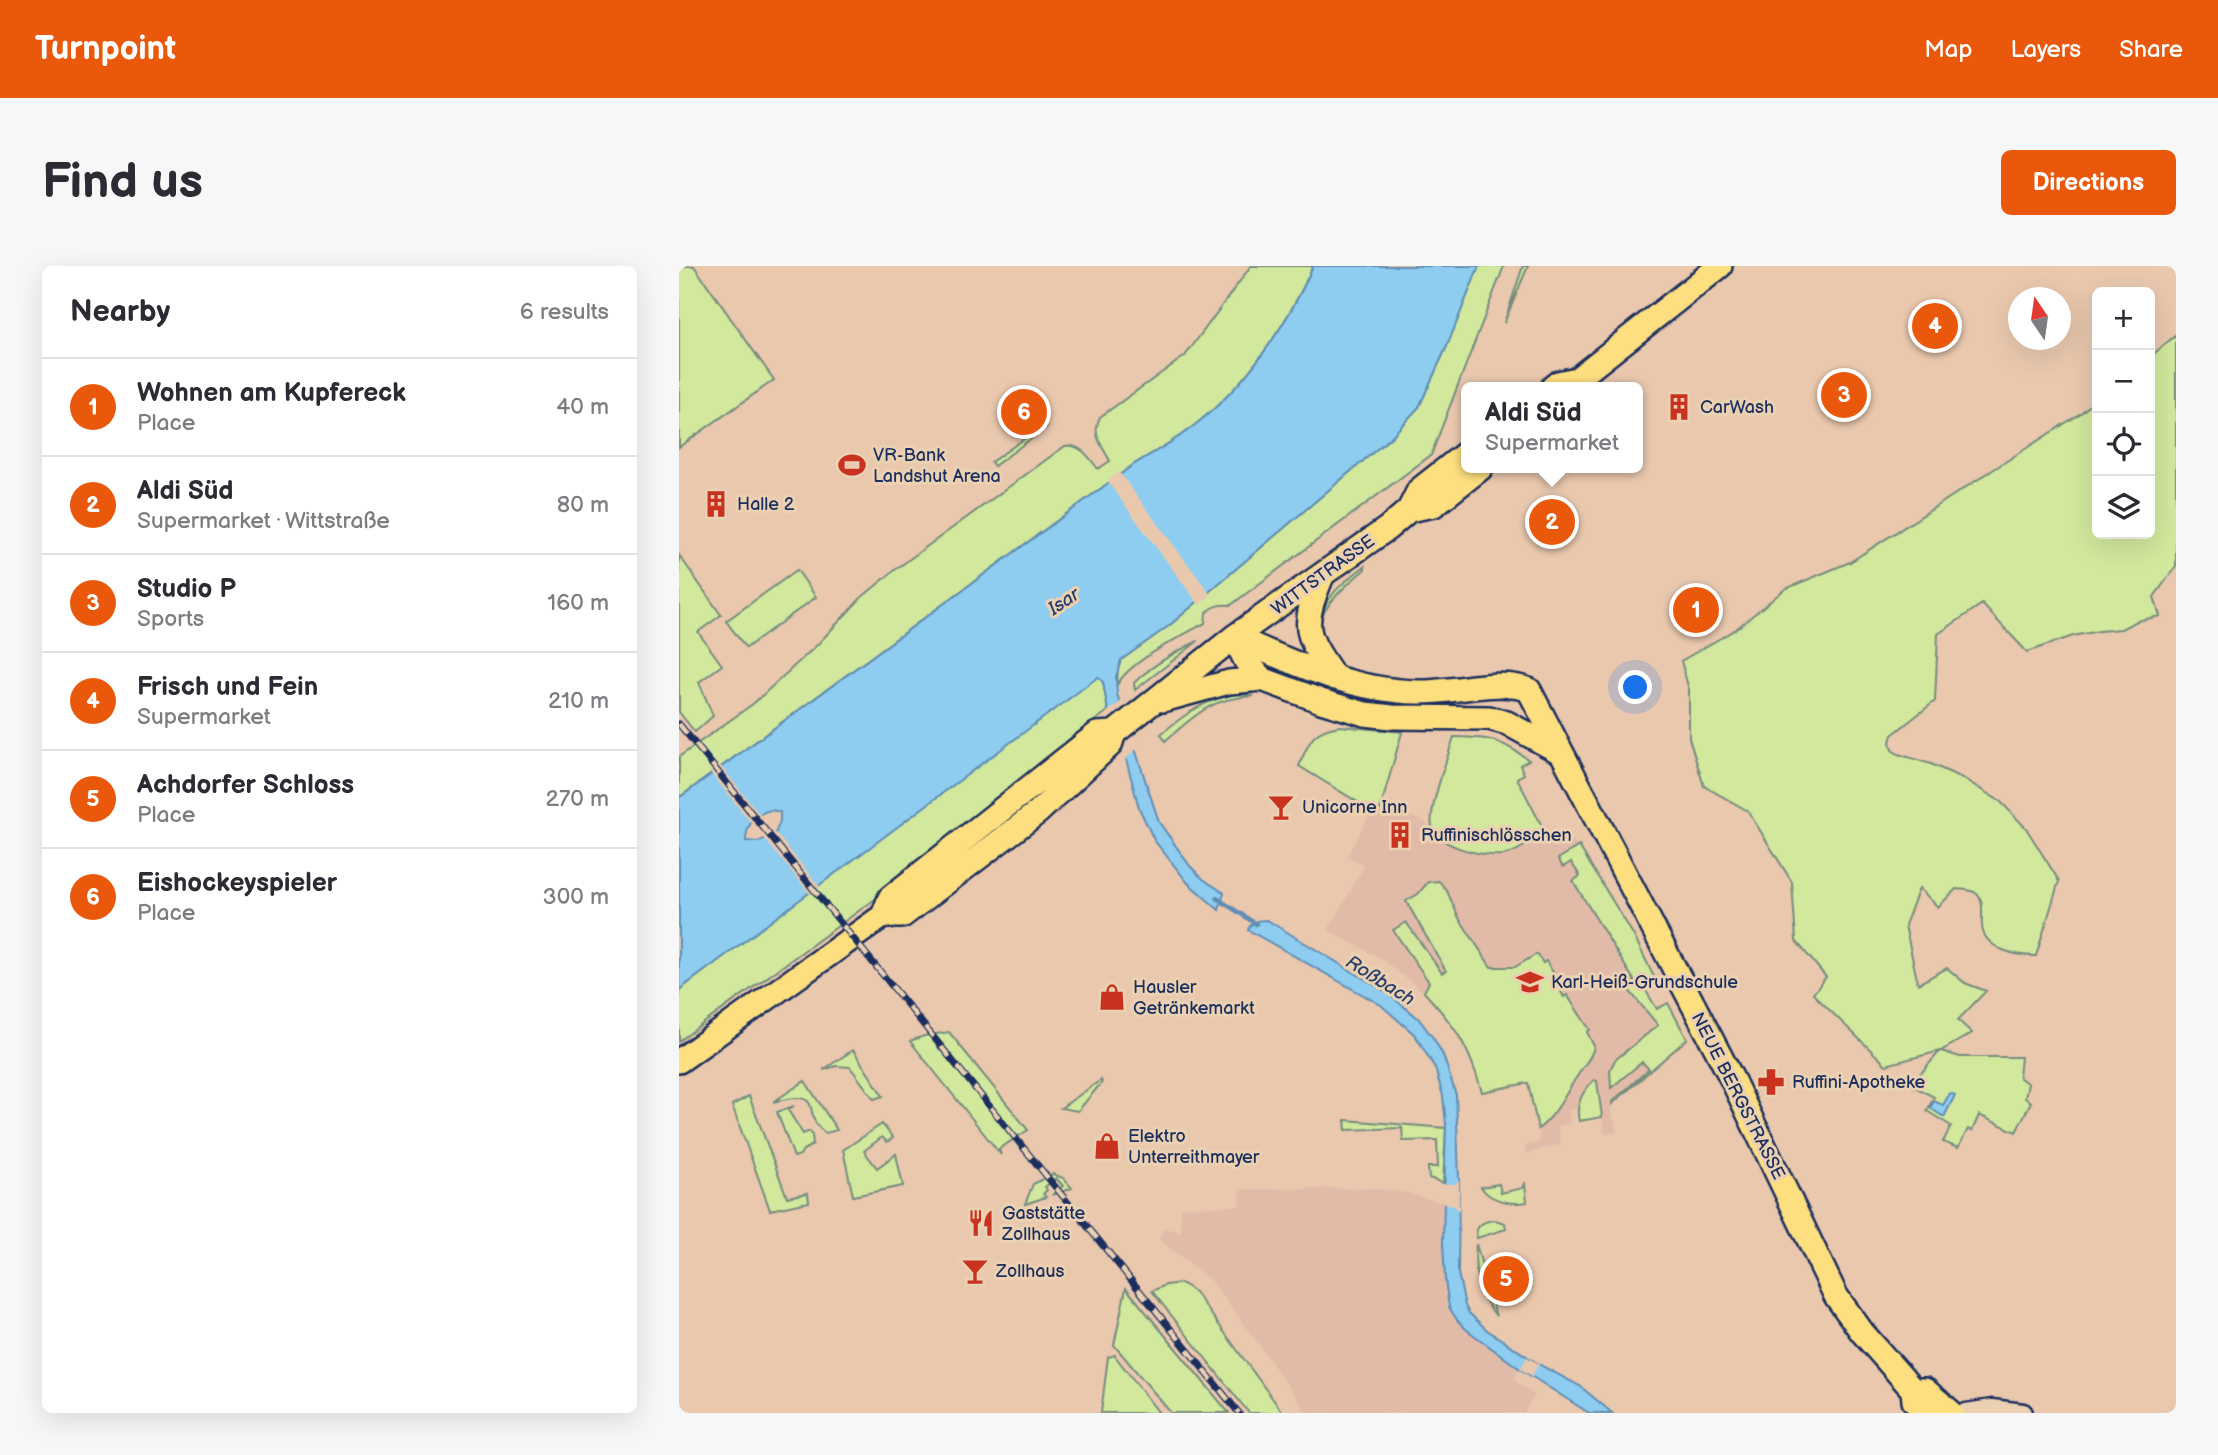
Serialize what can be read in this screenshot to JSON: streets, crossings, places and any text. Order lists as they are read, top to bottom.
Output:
{
  "streets": {
    "main road": ["WITTSTRASSE", "NEUE BERGSTRASSE"]
  },
  "water": ["Isar", "Roßbach"],
  "places": {
    "building": ["CarWash", "Halle 2", "Ruffinischlösschen"],
    "sports": ["VR-Bank Landshut Arena"],
    "bar": ["Unicorne Inn", "Zollhaus"],
    "school or university": ["Karl-Heiß-Grundschule"],
    "shop": ["Hausler Getränkemarkt", "Elektro Unterreithmayer"],
    "pharmacy": ["Ruffini-Apotheke"],
    "restaurant": ["Gaststätte Zollhaus"]
  },
  "north": "top",
  "page": {
    "header": "Turnpoint",
    "nav": ["Map", "Layers", "Share"],
    "buttons": "Directions",
    "title": "Find us",
    "heading": ["Nearby", "6 results"],
    "map_buttons": ["+", "−"],
    "pins": [
      "4",
      "3",
      "6",
      "2",
      "1",
      "5"
    ],
    "list": [
      {
        "mark": "1",
        "name": "Wohnen am Kupfereck",
        "note": "Place",
        "value": "40 m"
      },
      {
        "mark": "2",
        "name": "Aldi Süd",
        "note": "Supermarket · Wittstraße",
        "value": "80 m"
      },
      {
        "mark": "3",
        "name": "Studio P",
        "note": "Sports",
        "value": "160 m"
      },
      {
        "mark": "4",
        "name": "Frisch und Fein",
        "note": "Supermarket",
        "value": "210 m"
      },
      {
        "mark": "5",
        "name": "Achdorfer Schloss",
        "note": "Place",
        "value": "270 m"
      },
      {
        "mark": "6",
        "name": "Eishockeyspieler",
        "note": "Place",
        "value": "300 m"
      }
    ],
    "popup": ["Aldi Süd", "Supermarket"]
  }
}
